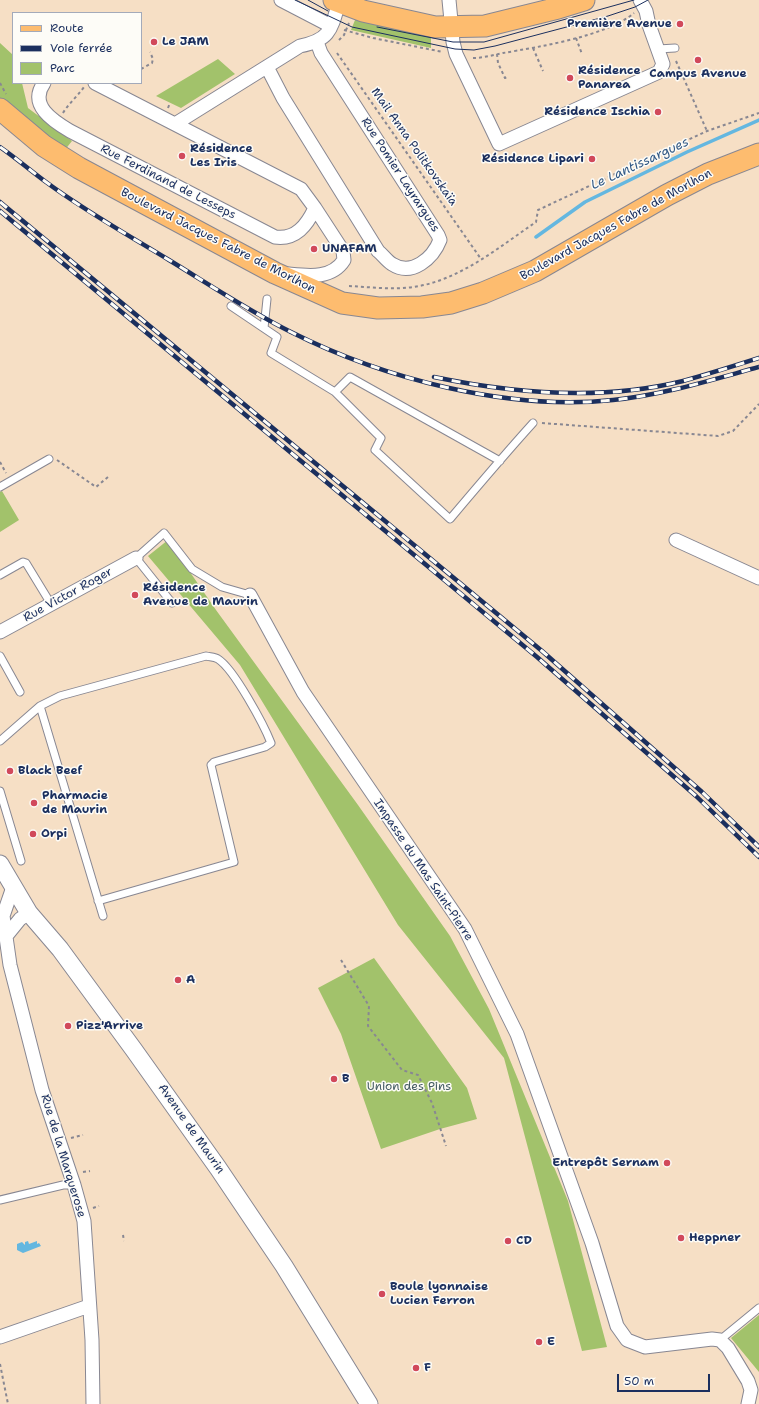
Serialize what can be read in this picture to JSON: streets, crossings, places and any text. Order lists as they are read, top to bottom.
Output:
{
  "streets": {
    "main road": ["Boulevard Jacques Fabre de Morlhon"],
    "street": [
      "Rue Pomier Layrargues",
      "Rue Ferdinand de Lesseps",
      "Rue Victor Roger",
      "Impasse du Mas Saint-Pierre",
      "Avenue de Maurin",
      "Rue de la Marquerose"
    ],
    "path": ["Mail Anna Politkovskaïa"]
  },
  "crossings": [
    ["Avenue de Maurin", "Rue de la Marquerose"]
  ],
  "water": ["Le Lantissargues"],
  "parks": ["Union des Pins"],
  "places": [
    "Première Avenue",
    "Le JAM",
    "Campus Avenue",
    "Résidence Panarea",
    "Résidence Ischia",
    "Résidence Les Iris",
    "Résidence Lipari",
    "UNAFAM",
    "Résidence Avenue de Maurin",
    "Black Beef",
    "Pharmacie de Maurin",
    "Orpi",
    "A",
    "Pizz'Arrive",
    "B",
    "Entrepôt Sernam",
    "Heppner",
    "CD",
    "Boule lyonnaise Lucien Ferron",
    "E",
    "F"
  ],
  "legend": ["Route", "Voie ferrée", "Parc"],
  "scale_bar": "50 m"
}
